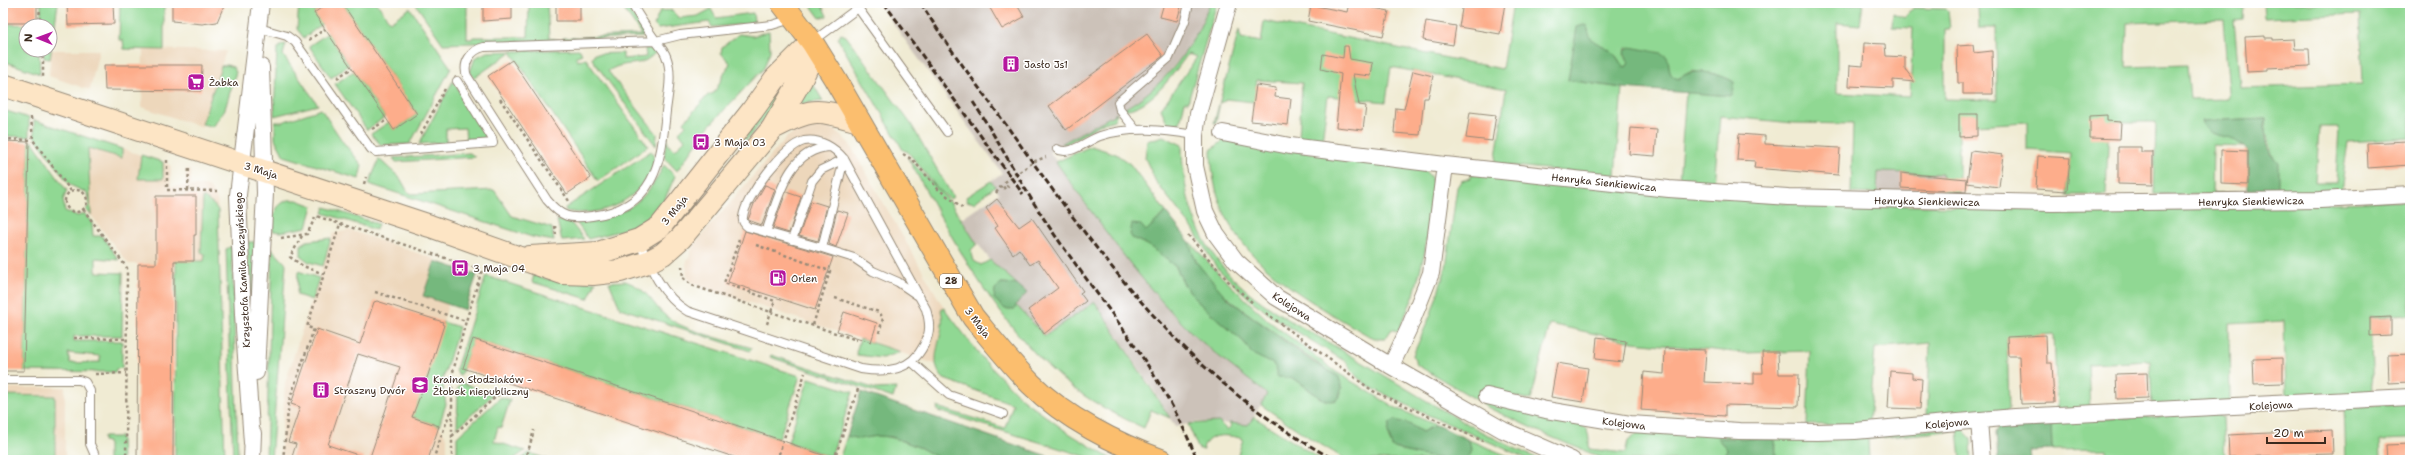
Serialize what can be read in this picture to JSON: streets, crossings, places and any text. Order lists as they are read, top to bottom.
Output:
{
  "streets": {
    "main road": ["3 Maja", "28"],
    "street": ["Henryka Sienkiewicza", "Krzysztofa Kamila Baczyńskiego", "Kolejowa"]
  },
  "crossings": [
    ["3 Maja", "Krzysztofa Kamila Baczyńskiego"],
    ["3 Maja", "28"]
  ],
  "places": {
    "building": ["Jasło Js1", "Straszny Dwór"],
    "supermarket": ["Żabka"],
    "bus stop": ["3 Maja 03", "3 Maja 04"],
    "fuel station": ["Orlen"],
    "school or university": ["Kraina Słodziaków - Żłobek niepubliczny"]
  },
  "scale_bar": "20 m",
  "north": "left"
}
